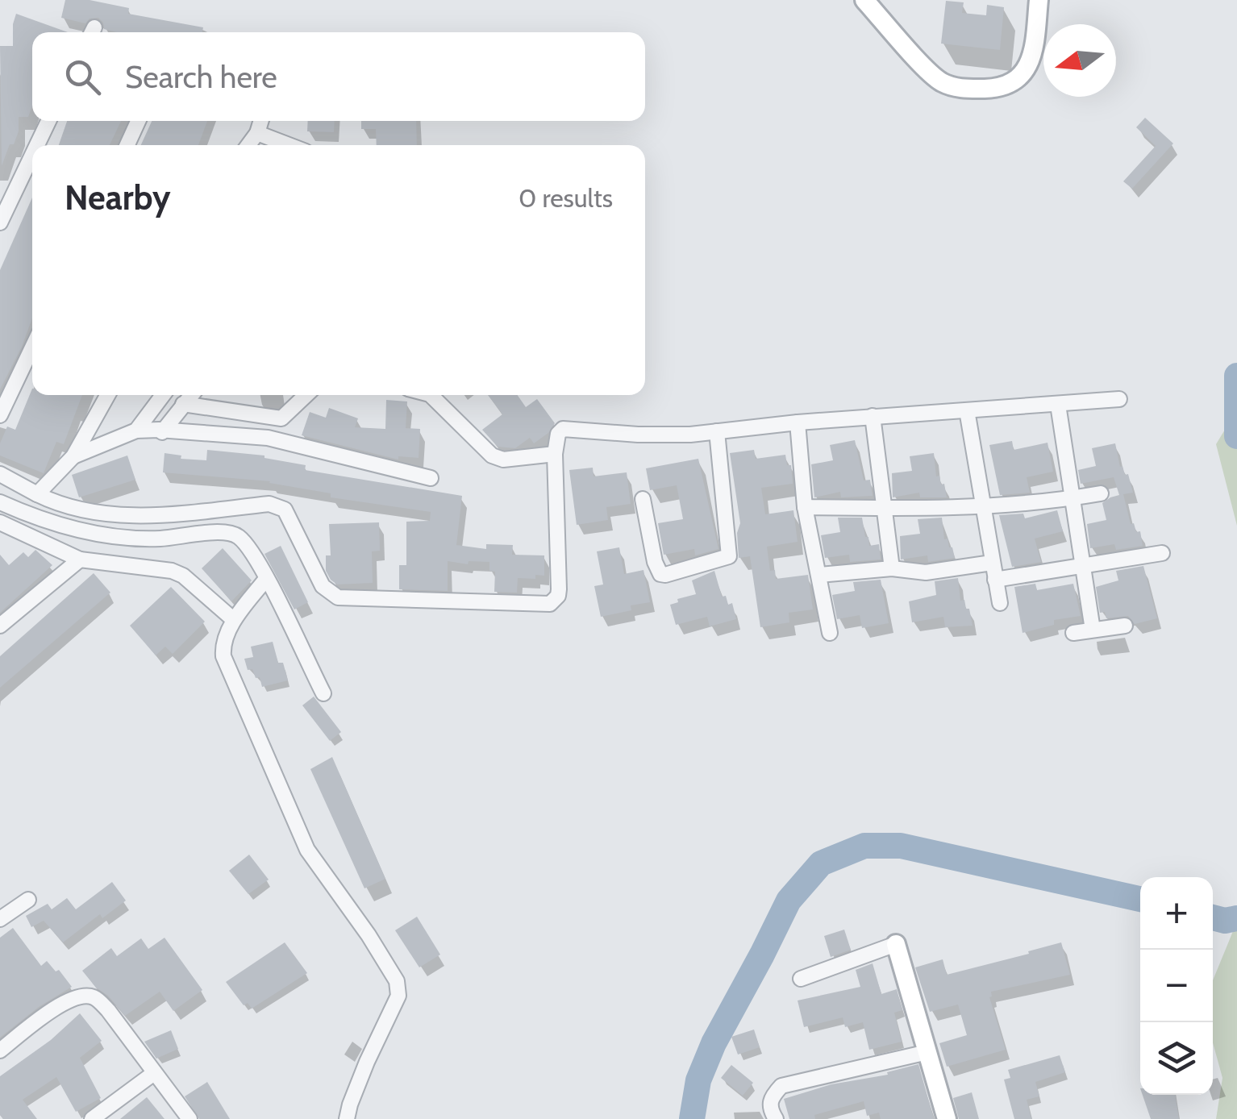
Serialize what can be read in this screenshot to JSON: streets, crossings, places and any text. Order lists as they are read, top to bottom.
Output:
{
  "north": "left",
  "page": {
    "search": "Search here",
    "heading": ["Nearby", "0 results"],
    "map_buttons": ["+", "−"]
  }
}
